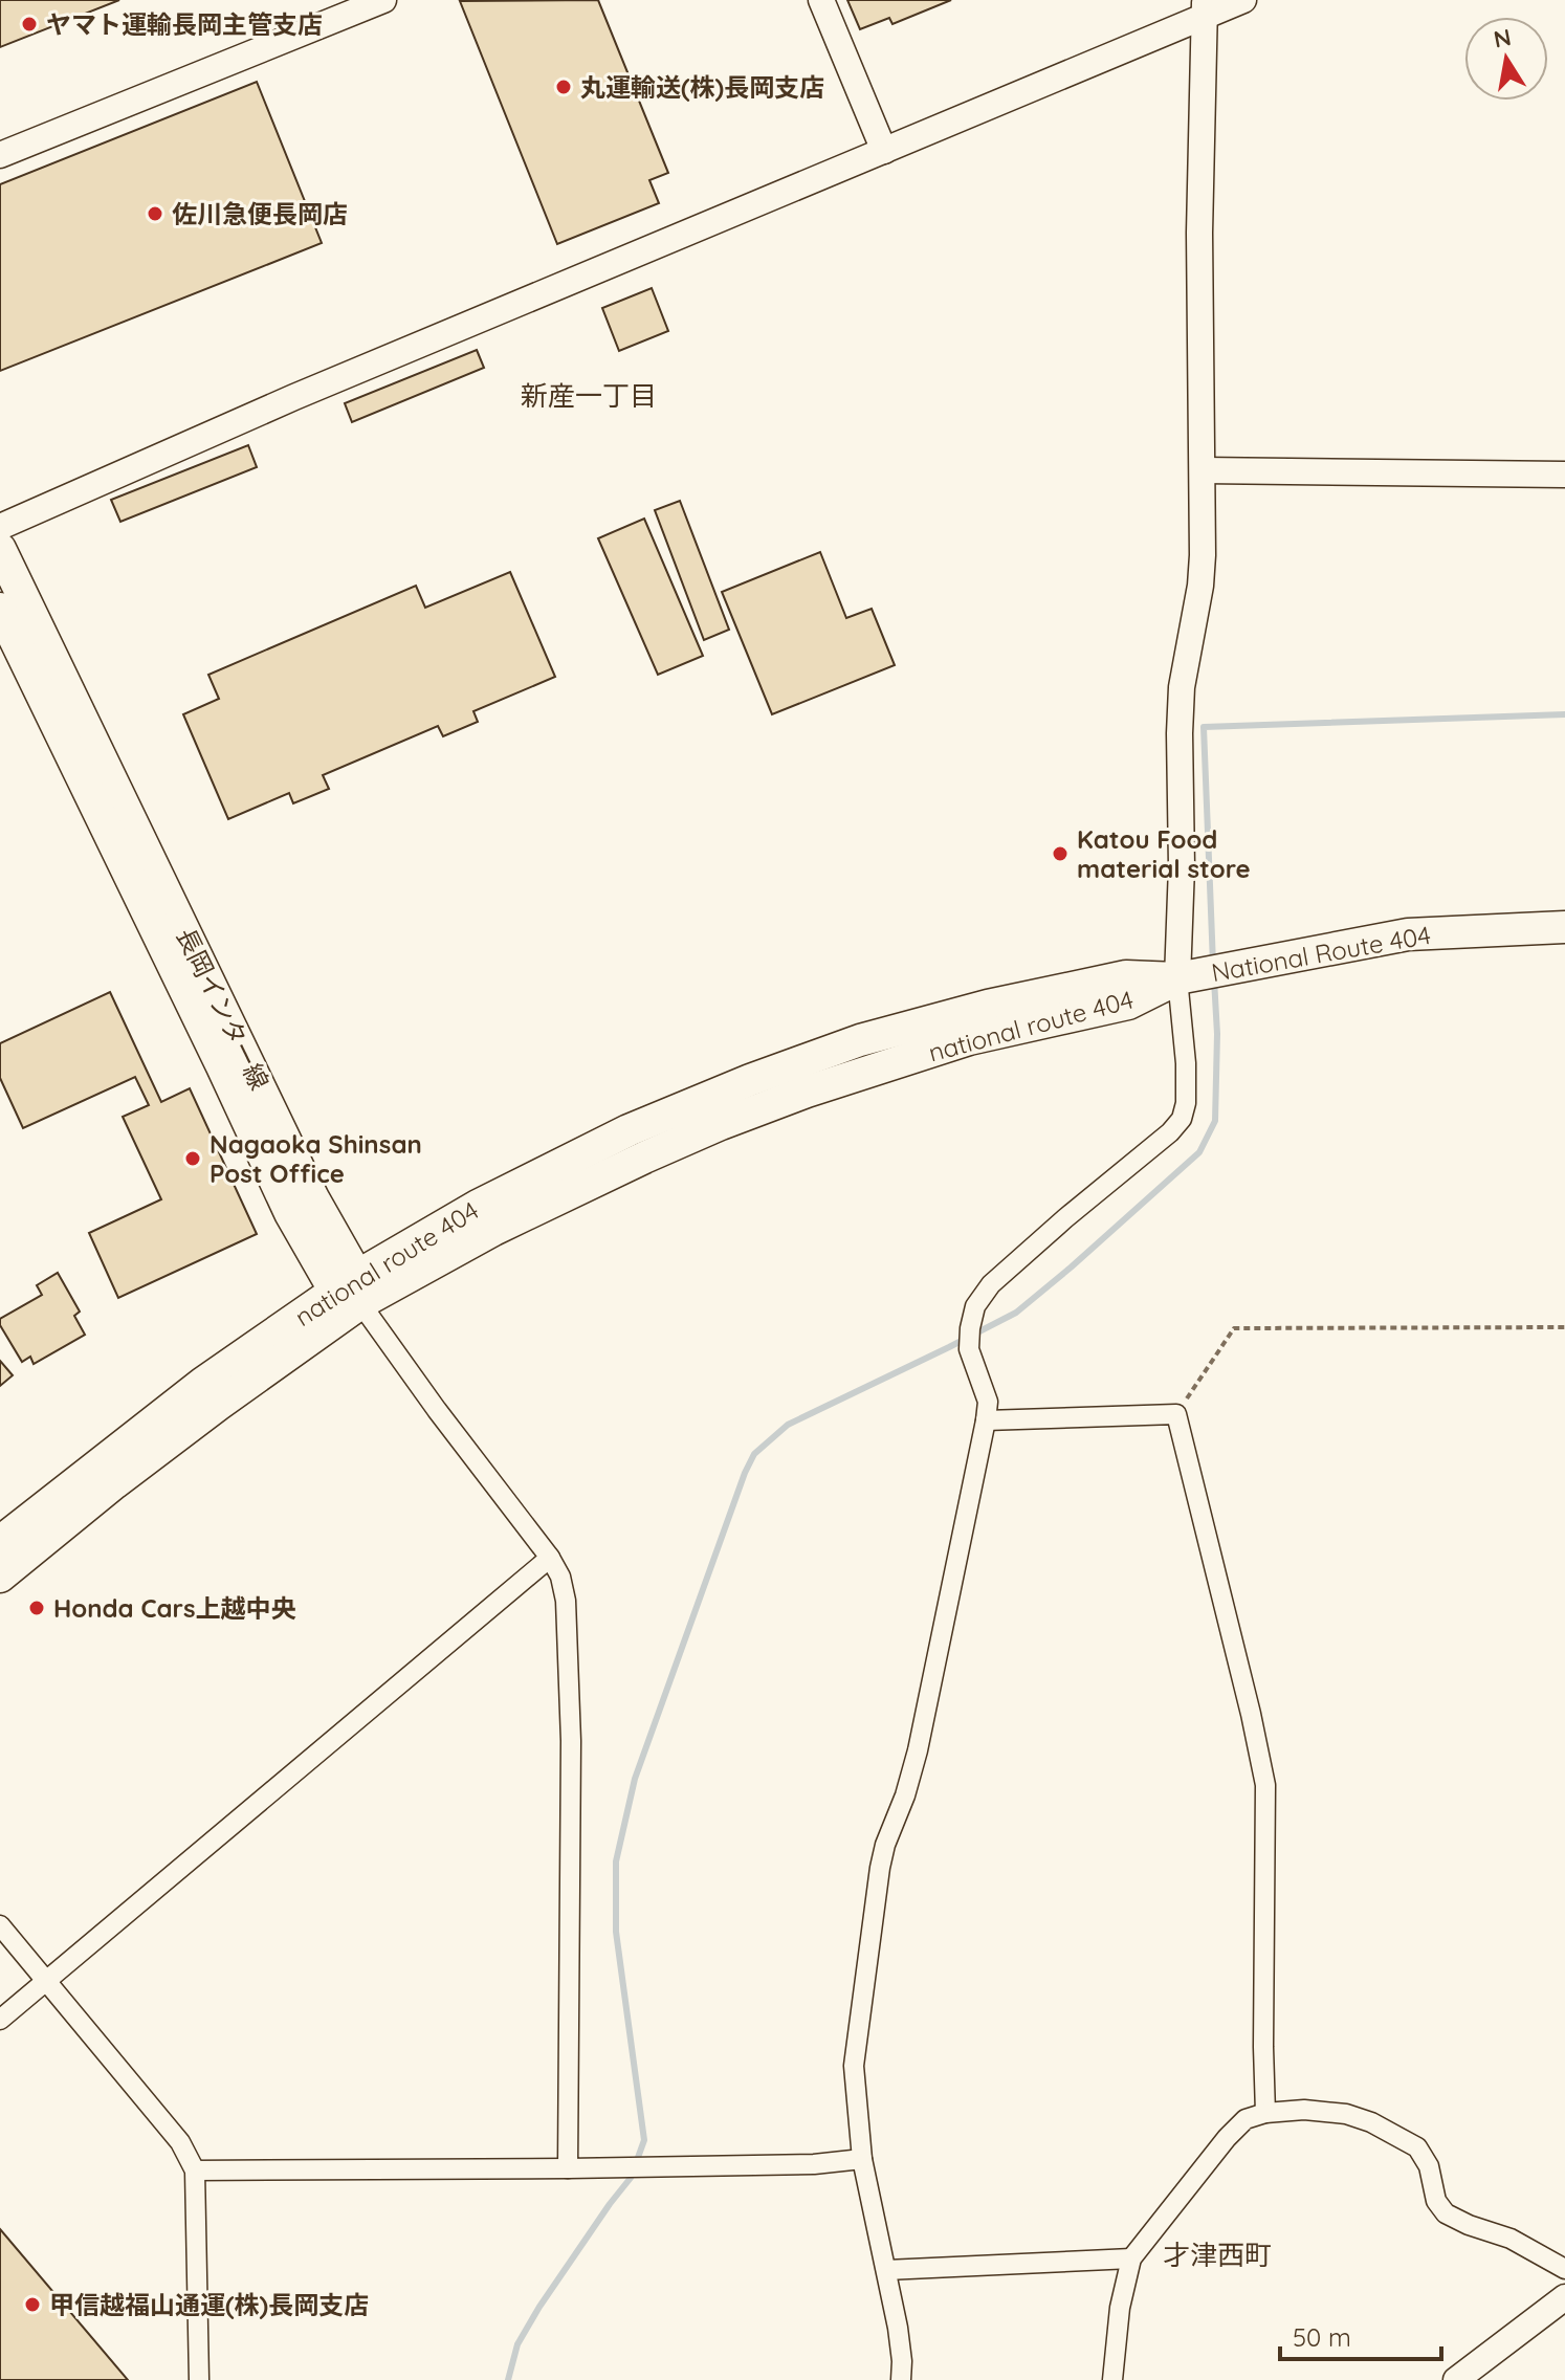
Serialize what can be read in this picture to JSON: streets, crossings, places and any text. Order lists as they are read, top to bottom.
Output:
{
  "streets": {
    "main road": ["National Route 404", "長岡インター線", "national route 404"]
  },
  "crossings": [
    ["National Route 404", "national route 404"],
    ["長岡インター線", "national route 404"]
  ],
  "districts": ["新産一丁目", "才津西町"],
  "places": [
    "ヤマト運輸長岡主管支店",
    "丸運輸送(株)長岡支店",
    "佐川急便長岡店",
    "Katou Food material store",
    "Nagaoka Shinsan Post Office",
    "Honda Cars上越中央",
    "甲信越福山通運(株)長岡支店"
  ],
  "scale_bar": "50 m",
  "north": "top"
}
